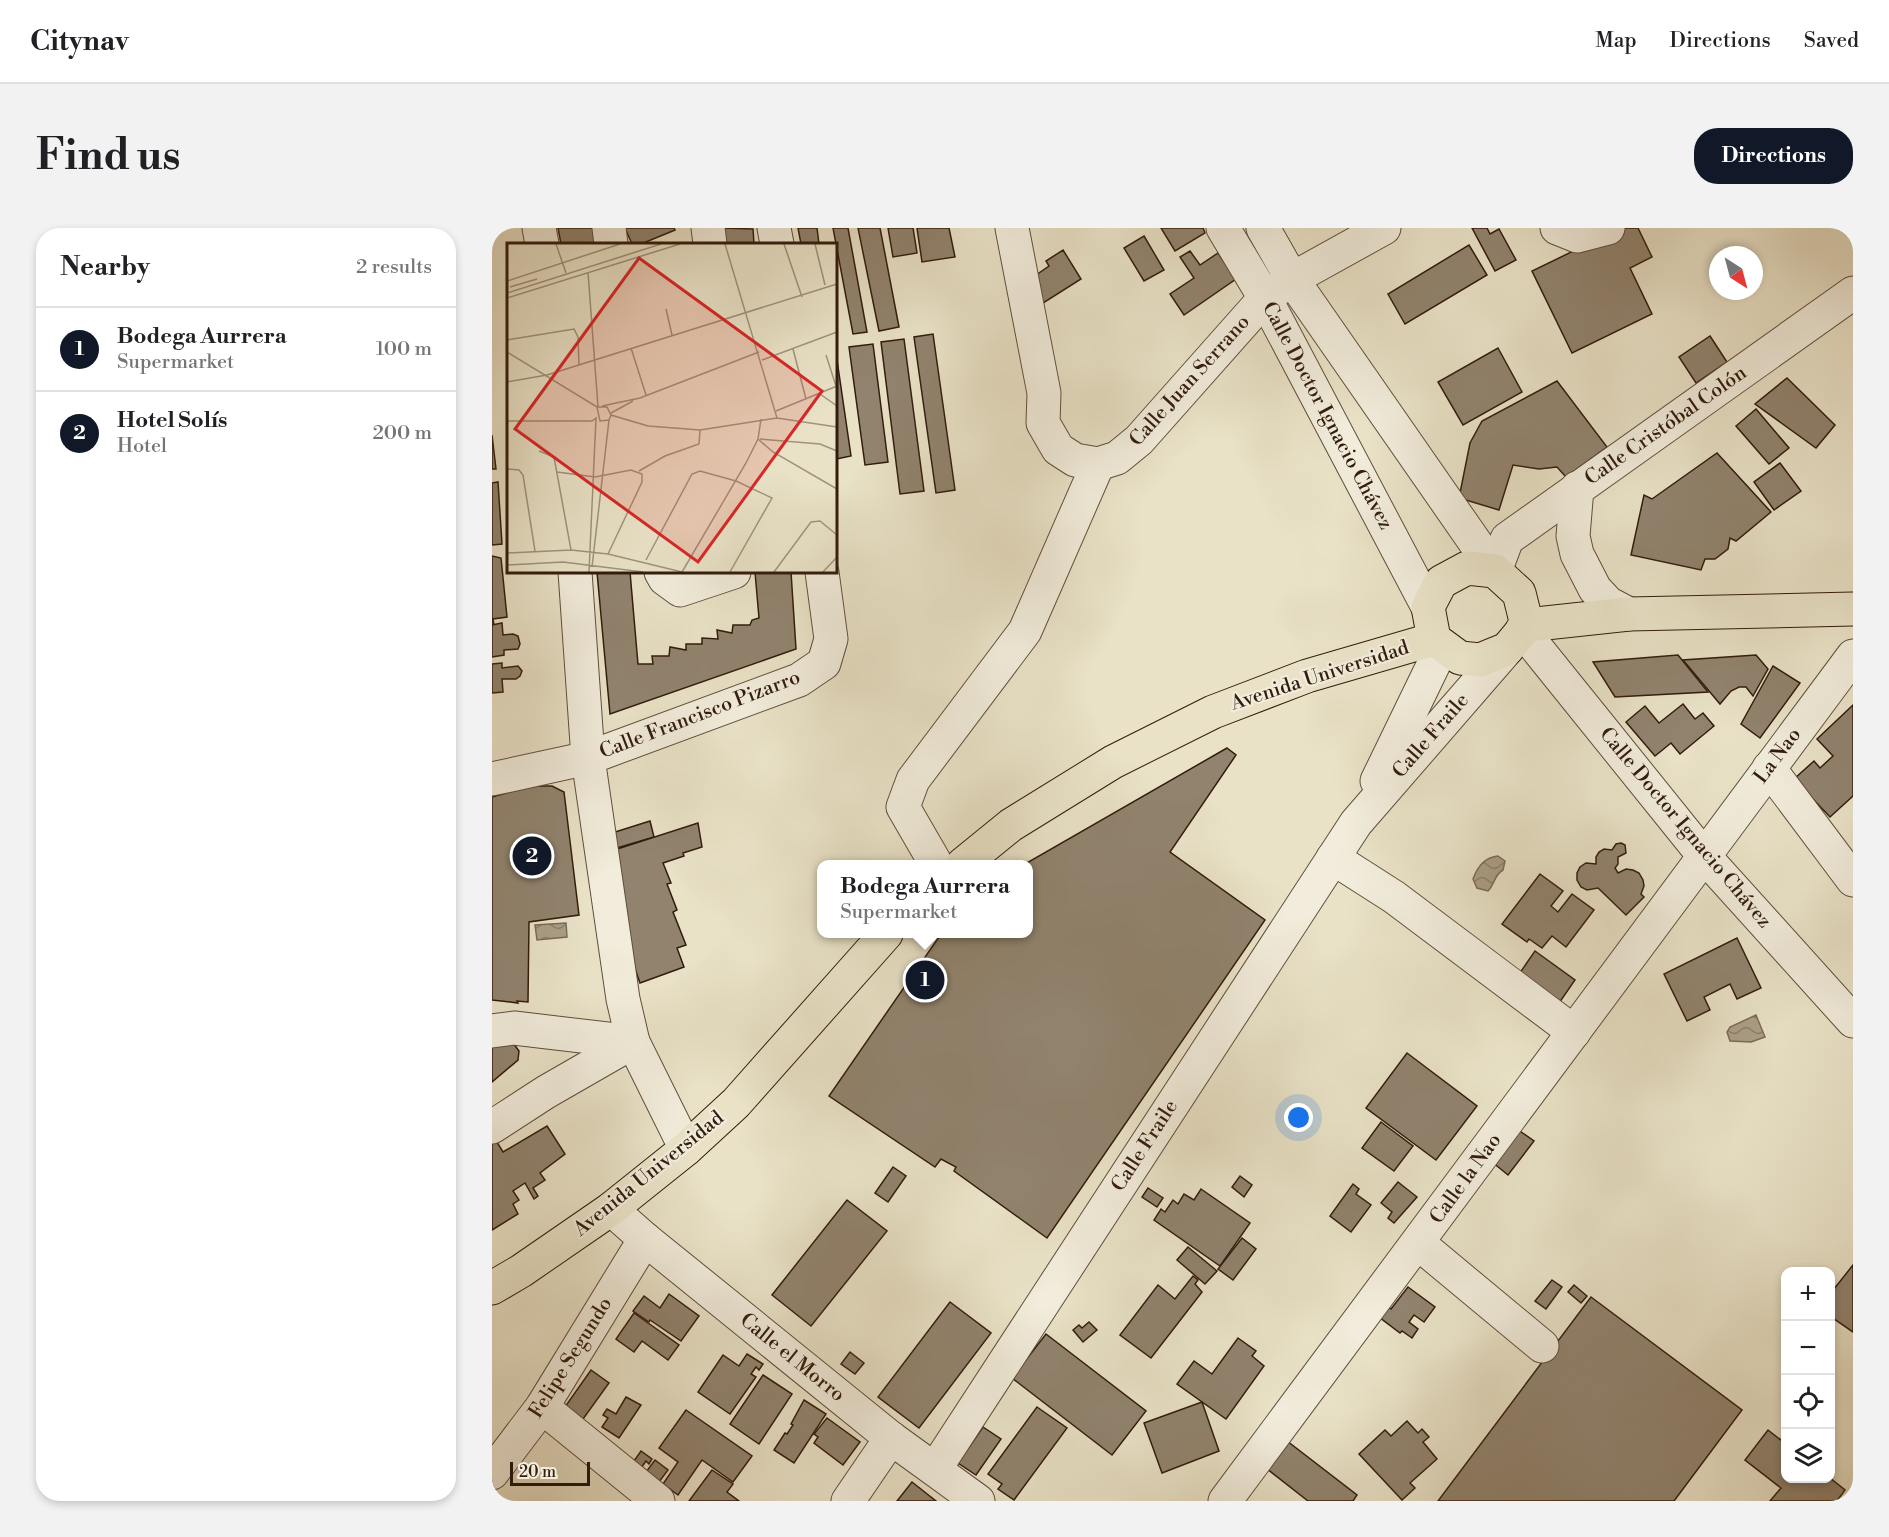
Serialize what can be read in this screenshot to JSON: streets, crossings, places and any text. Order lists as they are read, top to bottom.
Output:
{
  "streets": {
    "main road": ["Avenida Universidad"],
    "street": [
      "Calle Juan Serrano",
      "Calle Doctor Ignacio Chávez",
      "Calle Cristóbal Colón",
      "Calle Francisco Pizarro",
      "Calle Fraile",
      "La Nao",
      "Calle la Nao",
      "Felipe Segundo",
      "Calle el Morro"
    ]
  },
  "crossings": [
    ["Calle Juan Serrano", "Calle Doctor Ignacio Chávez"],
    ["Calle Doctor Ignacio Chávez", "Calle Cristóbal Colón"],
    ["Calle Doctor Ignacio Chávez", "Avenida Universidad"],
    ["Calle Doctor Ignacio Chávez", "Calle Fraile"],
    ["Calle Doctor Ignacio Chávez", "La Nao"],
    ["Calle Doctor Ignacio Chávez", "Calle la Nao"],
    ["Calle Cristóbal Colón", "Avenida Universidad"],
    ["Calle Cristóbal Colón", "Calle Fraile"],
    ["Avenida Universidad", "Calle Francisco Pizarro"],
    ["Avenida Universidad", "Calle Fraile"],
    ["Avenida Universidad", "Calle el Morro"],
    ["Calle Fraile", "Calle el Morro"],
    ["La Nao", "Calle la Nao"],
    ["Felipe Segundo", "Calle el Morro"]
  ],
  "scale_bar": "20 m",
  "north": "bottom right",
  "page": {
    "header": "Citynav",
    "nav": ["Map", "Directions", "Saved"],
    "buttons": "Directions",
    "title": "Find us",
    "heading": ["Nearby", "2 results"],
    "list": [
      {
        "mark": "1",
        "name": "Bodega Aurrera",
        "note": "Supermarket",
        "value": "100 m"
      },
      {
        "mark": "2",
        "name": "Hotel Solís",
        "note": "Hotel",
        "value": "200 m"
      }
    ],
    "pins": ["2", "1"],
    "popup": ["Bodega Aurrera", "Supermarket"],
    "map_buttons": ["+", "−"],
    "scale": "20 m"
  }
}
